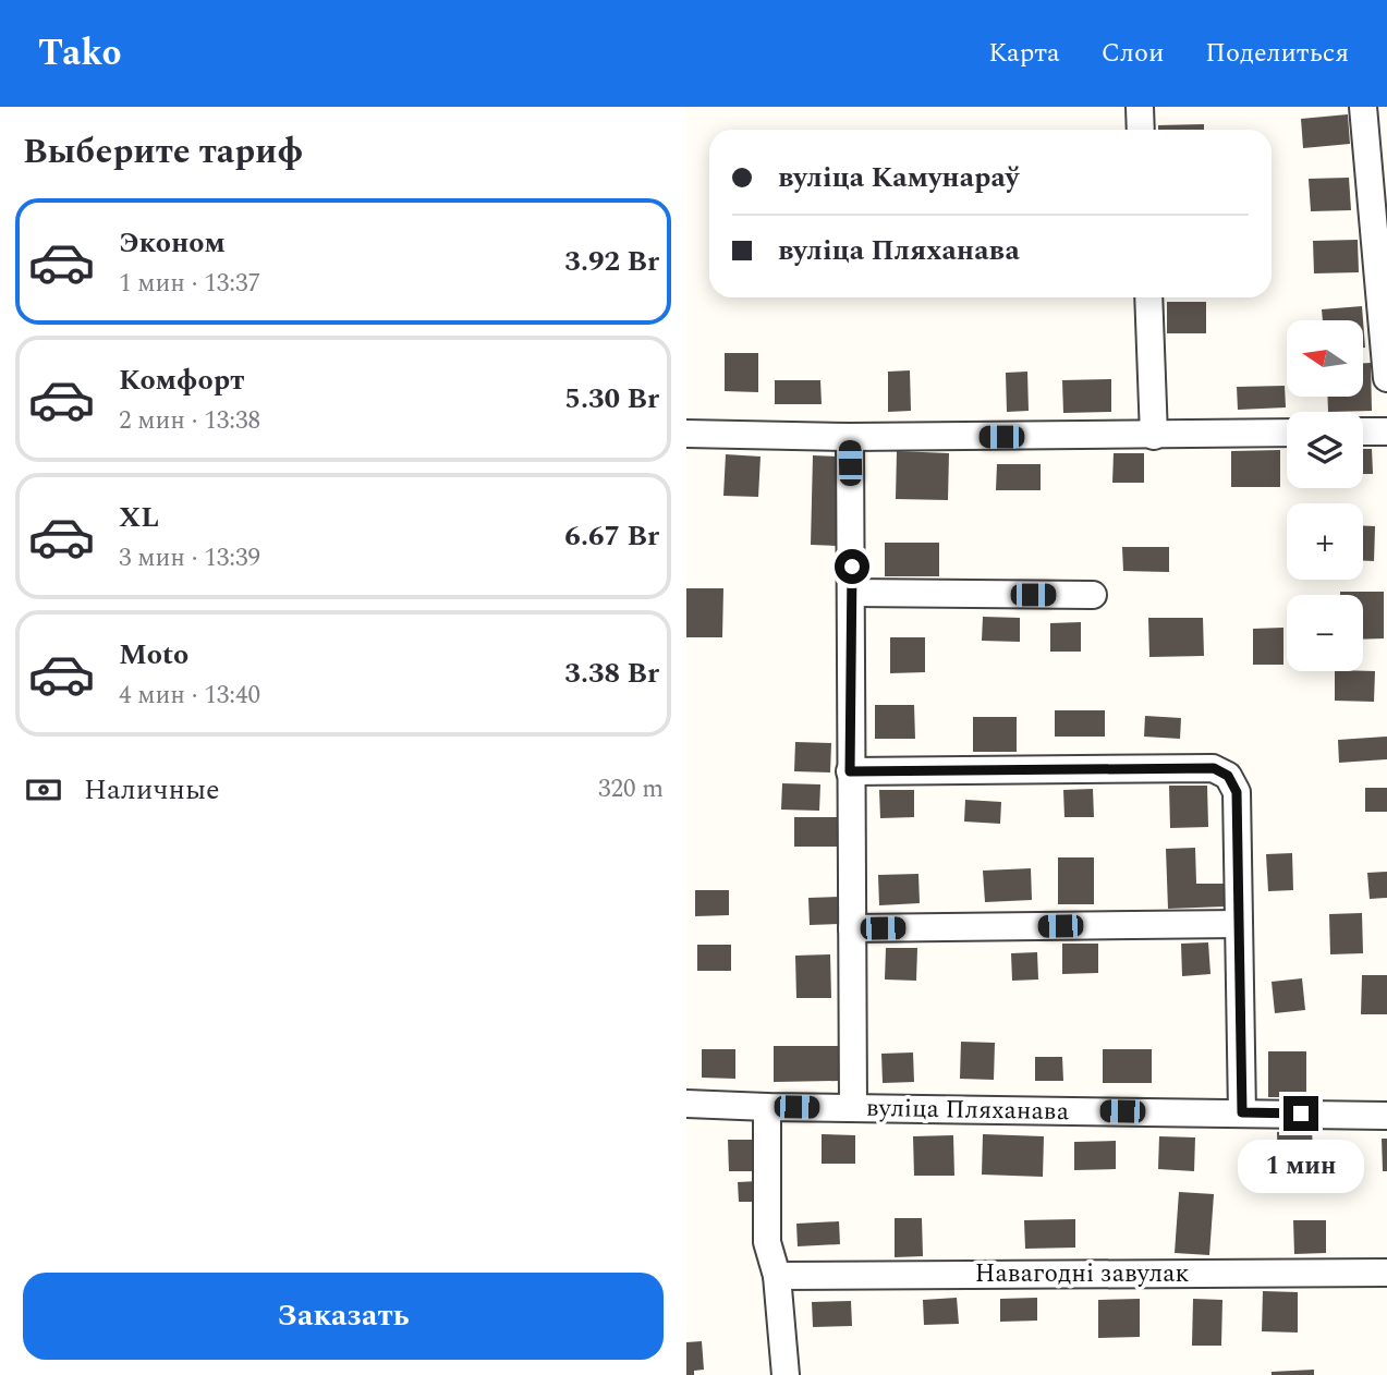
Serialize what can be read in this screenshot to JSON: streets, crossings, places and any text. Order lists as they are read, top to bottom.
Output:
{
  "streets": {
    "street": ["вуліца Пляханава", "Навагодні завулак"]
  },
  "north": "left",
  "page": {
    "header": "Tako",
    "nav": ["Карта", "Слои", "Поделиться"],
    "heading": "Выберите тариф",
    "banner": ["вуліца Камунараў", "вуліца Пляханава"],
    "list": [
      {
        "name": "Эконом",
        "note": "1 мин · 13:37",
        "value": "3.92 Br"
      },
      {
        "name": "Комфорт",
        "note": "2 мин · 13:38",
        "value": "5.30 Br"
      },
      {
        "name": "XL",
        "note": "3 мин · 13:39",
        "value": "6.67 Br"
      },
      {
        "name": "Moto",
        "note": "4 мин · 13:40",
        "value": "3.38 Br"
      }
    ],
    "map_buttons": ["+", "−"],
    "pay": ["Наличные", "320 m"],
    "bubble": "1 мин",
    "buttons": "Заказать"
  }
}
